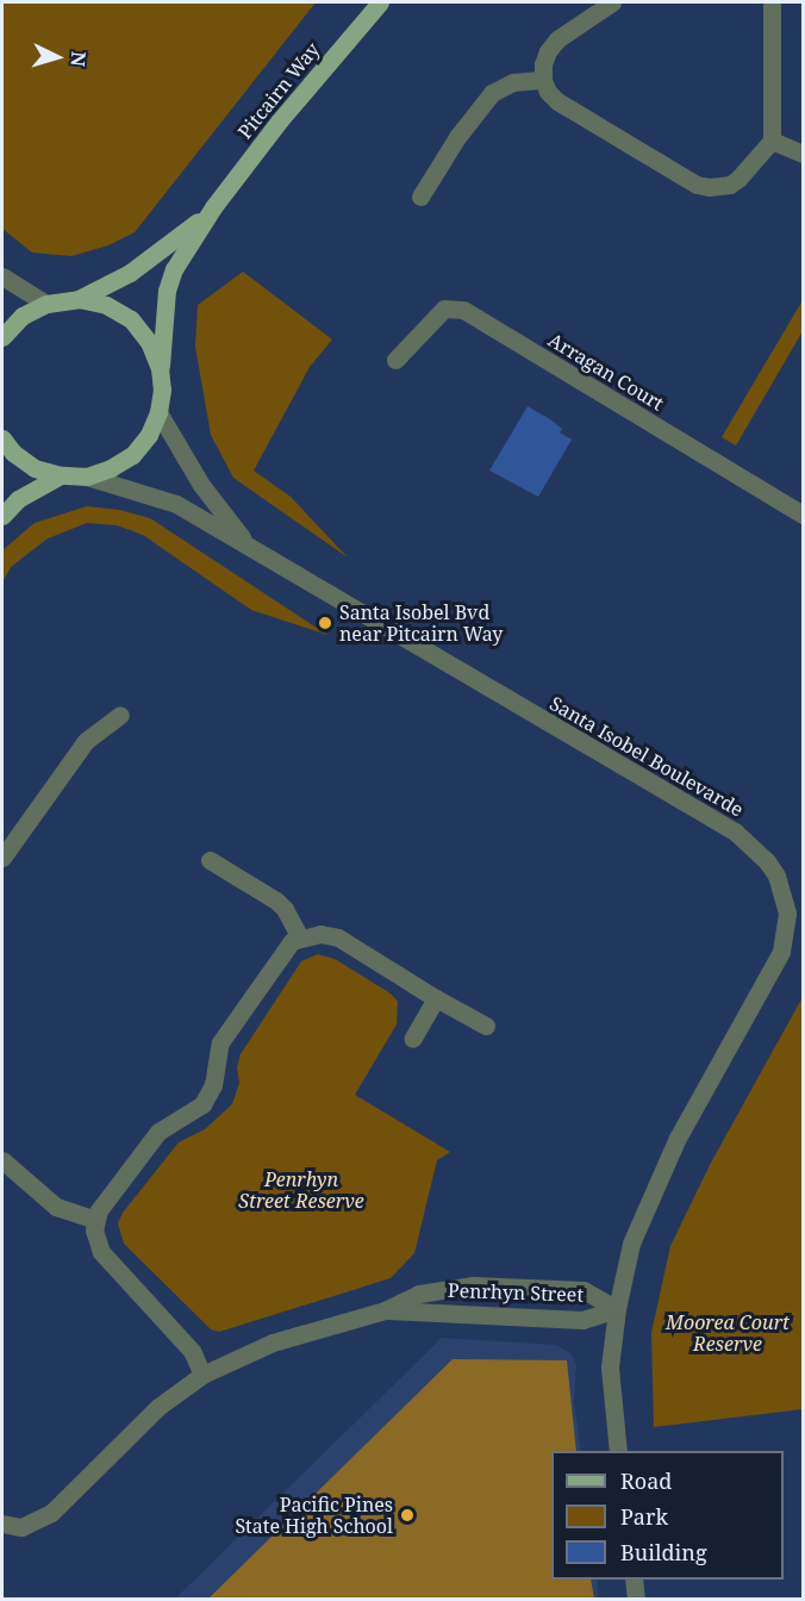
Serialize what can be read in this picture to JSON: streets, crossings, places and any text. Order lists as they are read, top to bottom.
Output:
{
  "streets": {
    "main road": ["Pitcairn Way"],
    "street": ["Arragan Court", "Santa Isobel Boulevarde", "Penrhyn Street"]
  },
  "crossings": [
    ["Pitcairn Way", "Santa Isobel Boulevarde"],
    ["Santa Isobel Boulevarde", "Penrhyn Street"]
  ],
  "parks": ["Penrhyn Street Reserve", "Moorea Court Reserve"],
  "places": ["Santa Isobel Bvd near Pitcairn Way", "Pacific Pines State High School"],
  "legend": ["Road", "Park", "Building"],
  "north": "right"
}
